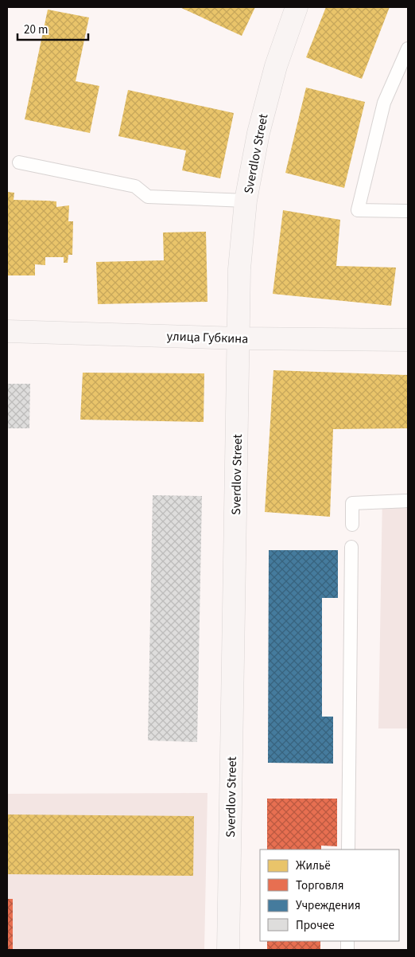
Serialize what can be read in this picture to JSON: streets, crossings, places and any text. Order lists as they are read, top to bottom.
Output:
{
  "streets": {
    "street": ["Sverdlov Street", "улица Губкина"]
  },
  "crossings": [
    ["Sverdlov Street", "улица Губкина"]
  ],
  "legend": [
    "Жильё",
    "Торговля",
    "Учреждения",
    "Прочее"
  ],
  "scale_bar": "20 m"
}
